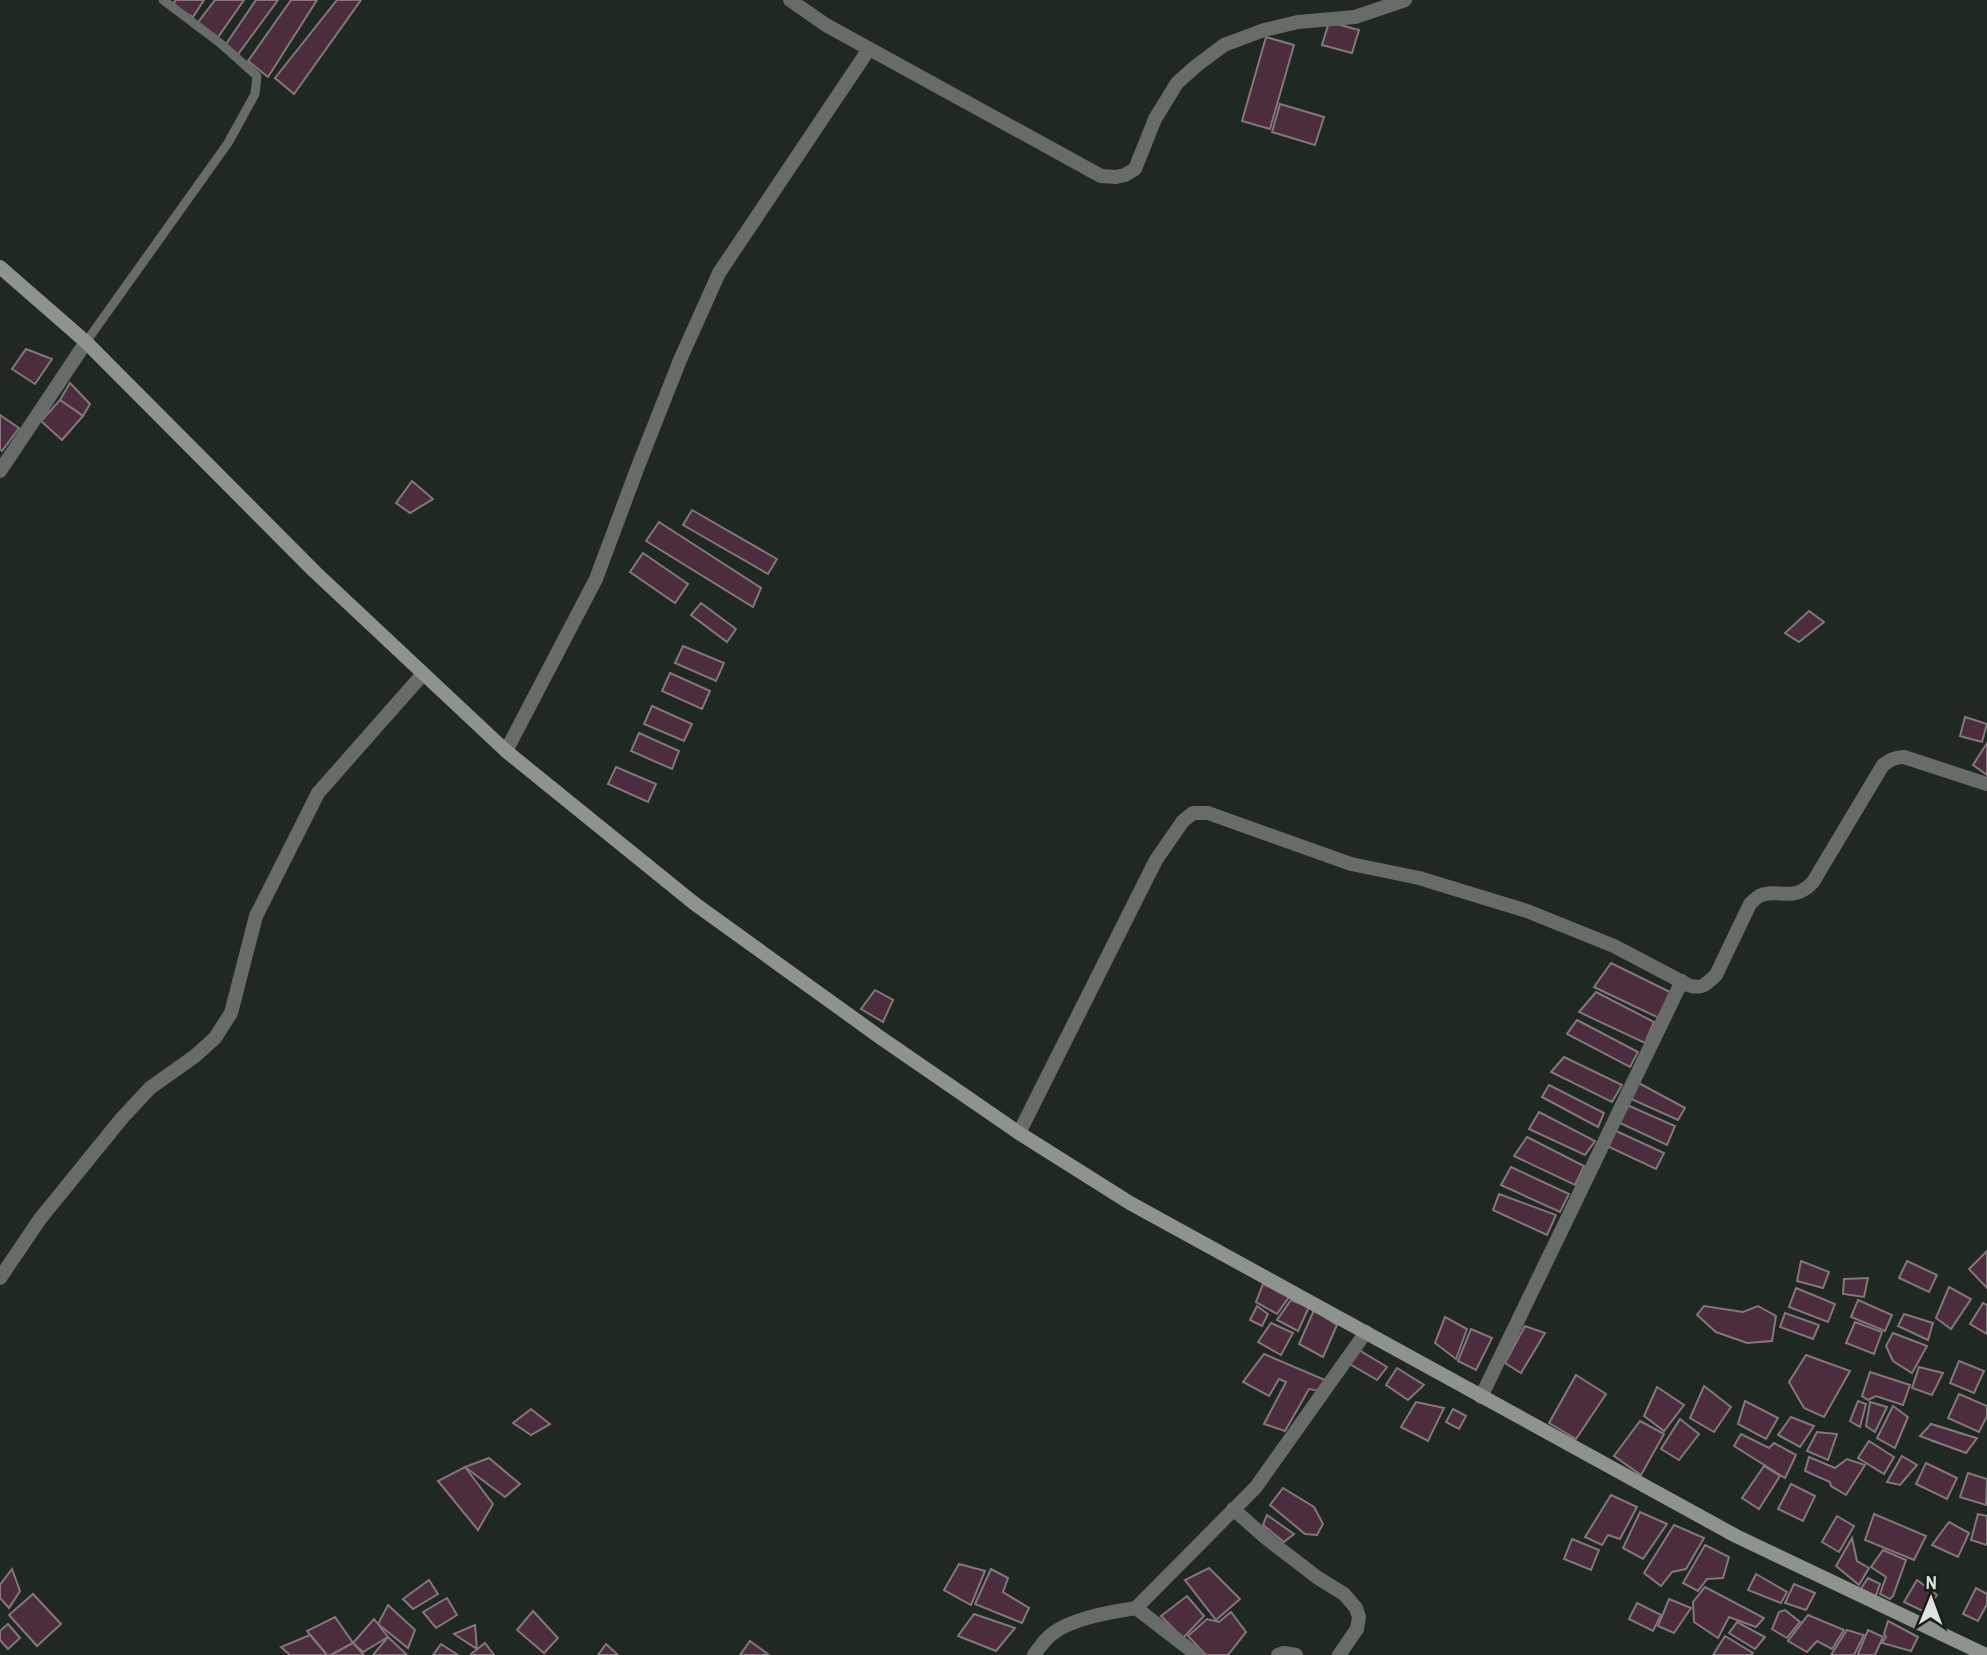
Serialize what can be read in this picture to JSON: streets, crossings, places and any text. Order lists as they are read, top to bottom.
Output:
{
  "north": "top"
}
